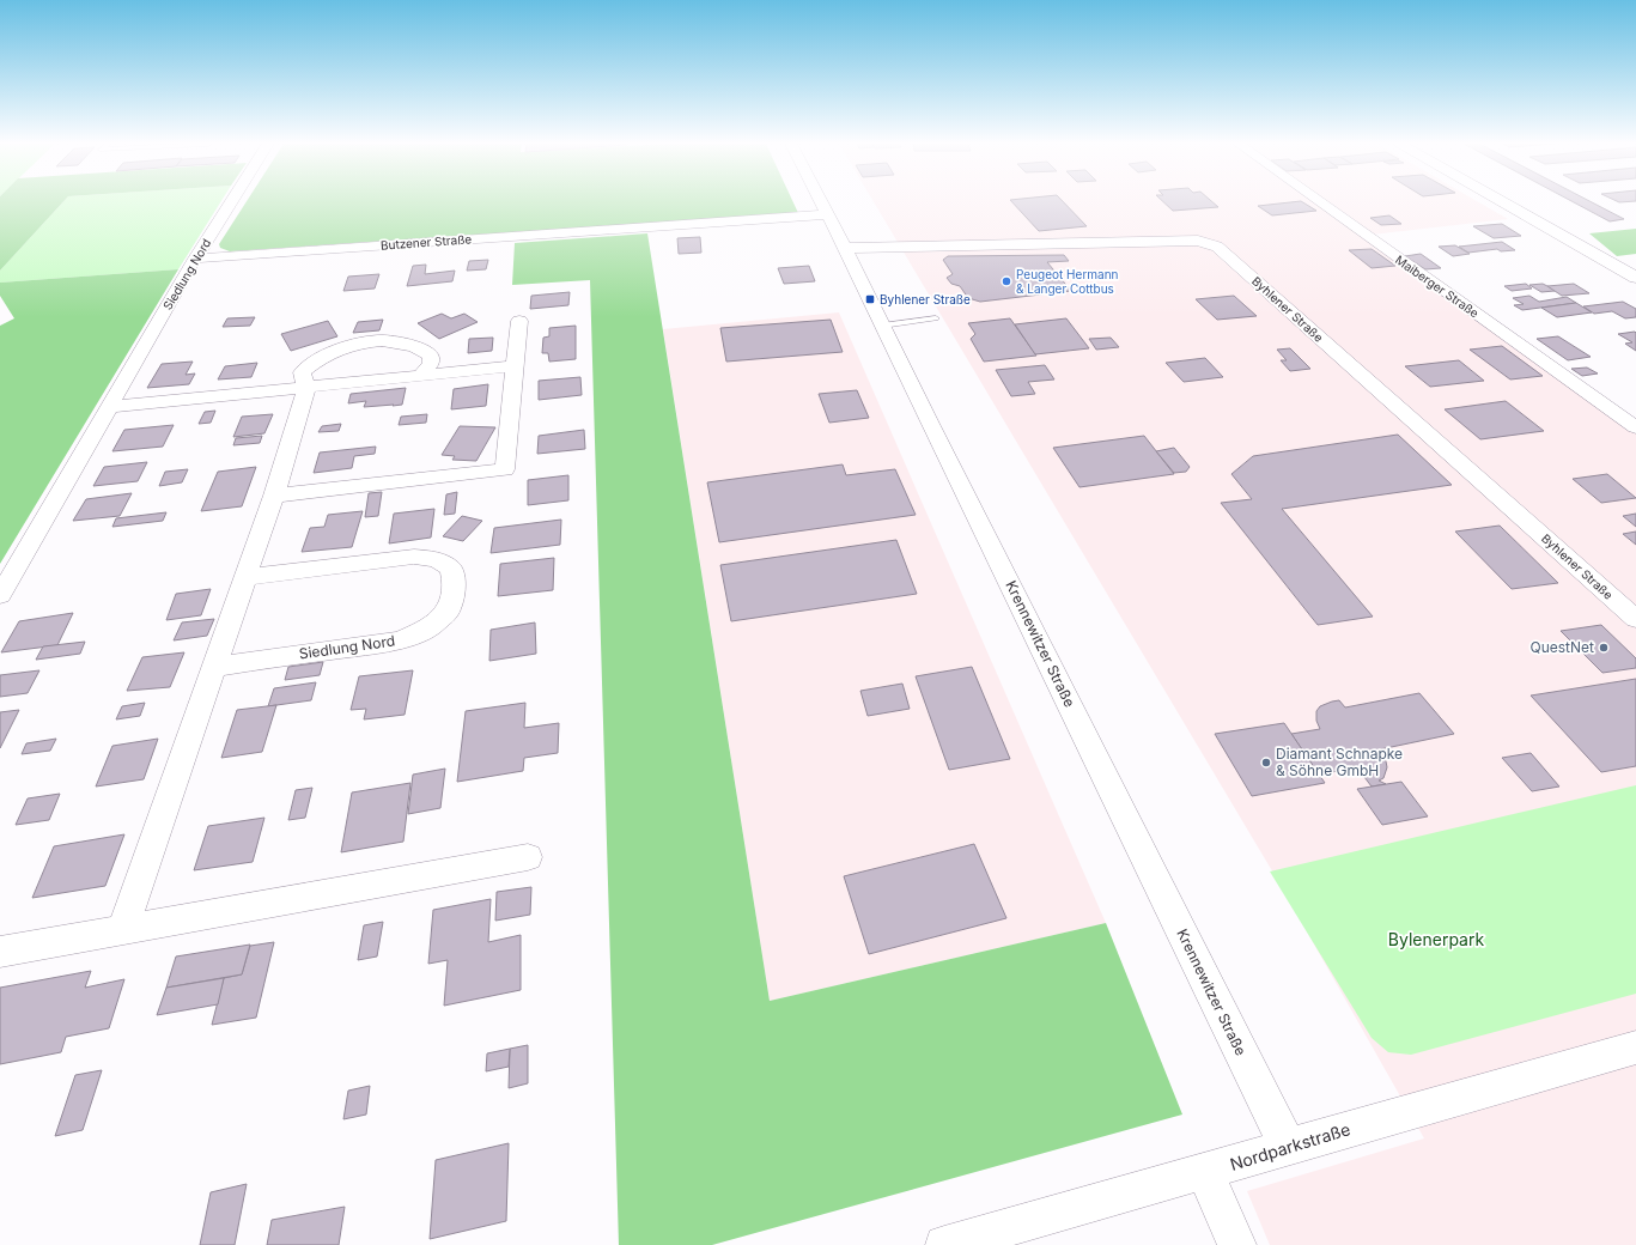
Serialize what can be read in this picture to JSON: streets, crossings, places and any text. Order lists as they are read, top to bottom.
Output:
{
  "streets": {
    "street": [
      "Butzener Straße",
      "Siedlung Nord",
      "Maiberger Straße",
      "Byhlener Straße",
      "Krennewitzer Straße",
      "Nordparkstraße"
    ]
  },
  "crossings": [
    ["Butzener Straße", "Siedlung Nord"],
    ["Butzener Straße", "Krennewitzer Straße"],
    ["Byhlener Straße", "Krennewitzer Straße"],
    ["Krennewitzer Straße", "Nordparkstraße"]
  ],
  "parks": ["Bylenerpark"],
  "places": {
    "other": ["Peugeot Hermann & Langer Cottbus", "QuestNet", "Diamant Schnapke & Söhne GmbH"],
    "transit": ["Byhlener Straße"]
  }
}
